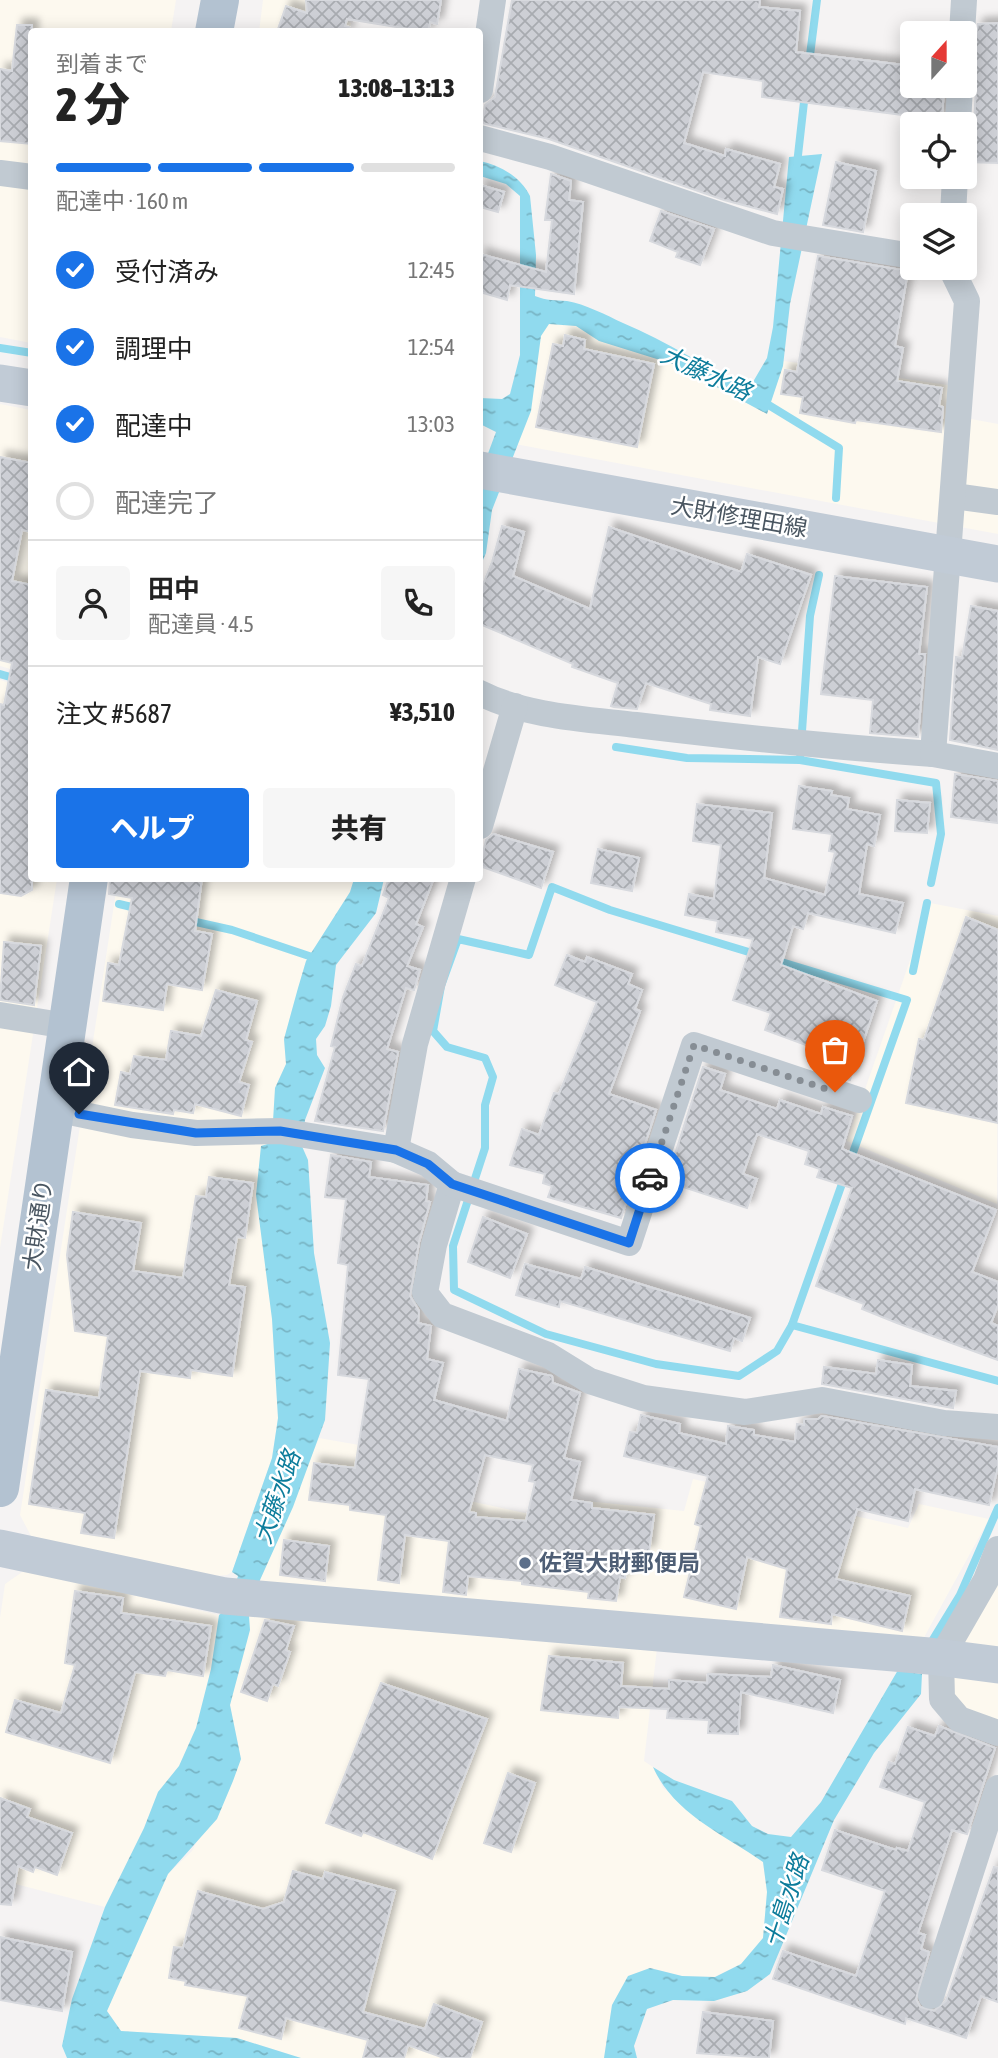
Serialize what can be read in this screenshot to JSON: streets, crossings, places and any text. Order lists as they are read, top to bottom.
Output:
{
  "streets": {
    "main road": ["大財通り"],
    "street": ["大財修理田線"]
  },
  "water": ["大藤水路", "十島水路"],
  "places": ["佐賀大財郵便局"],
  "north": "top",
  "page": {
    "heading": ["2 分", "到着まで", "13:08–13:13"],
    "panel": [
      "田中",
      "配達員 · 4.5",
      "注文 #5687",
      "¥3,510"
    ],
    "bar": "配達中 · 160 m",
    "list": [
      ["受付済み", "12:45"],
      ["調理中", "12:54"],
      ["配達中", "13:03"],
      "配達完了"
    ],
    "buttons": ["ヘルプ", "共有"]
  }
}
